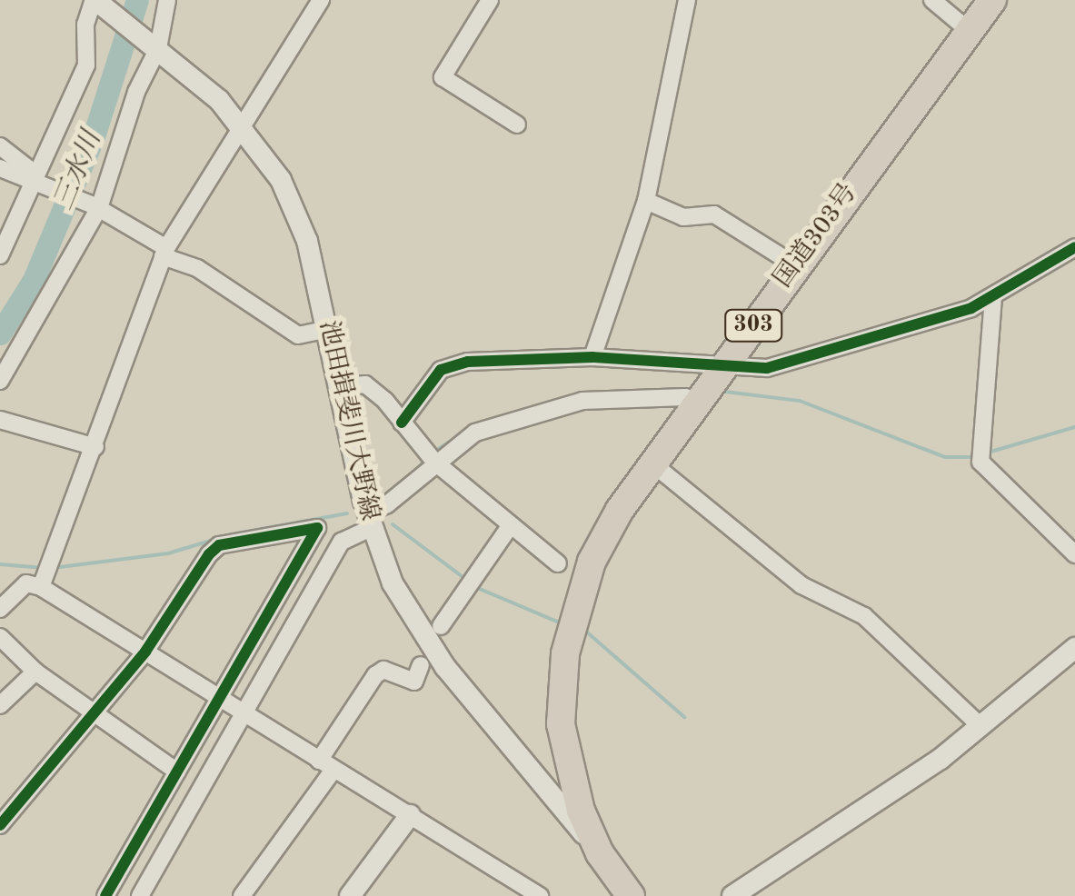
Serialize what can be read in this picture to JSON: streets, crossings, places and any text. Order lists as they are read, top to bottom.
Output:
{
  "streets": {
    "highway": ["国道303号", "303"],
    "main road": ["池田揖斐川大野線"]
  },
  "crossings": [
    ["国道303号", "池田揖斐川大野線"]
  ],
  "water": ["三水川"]
}
